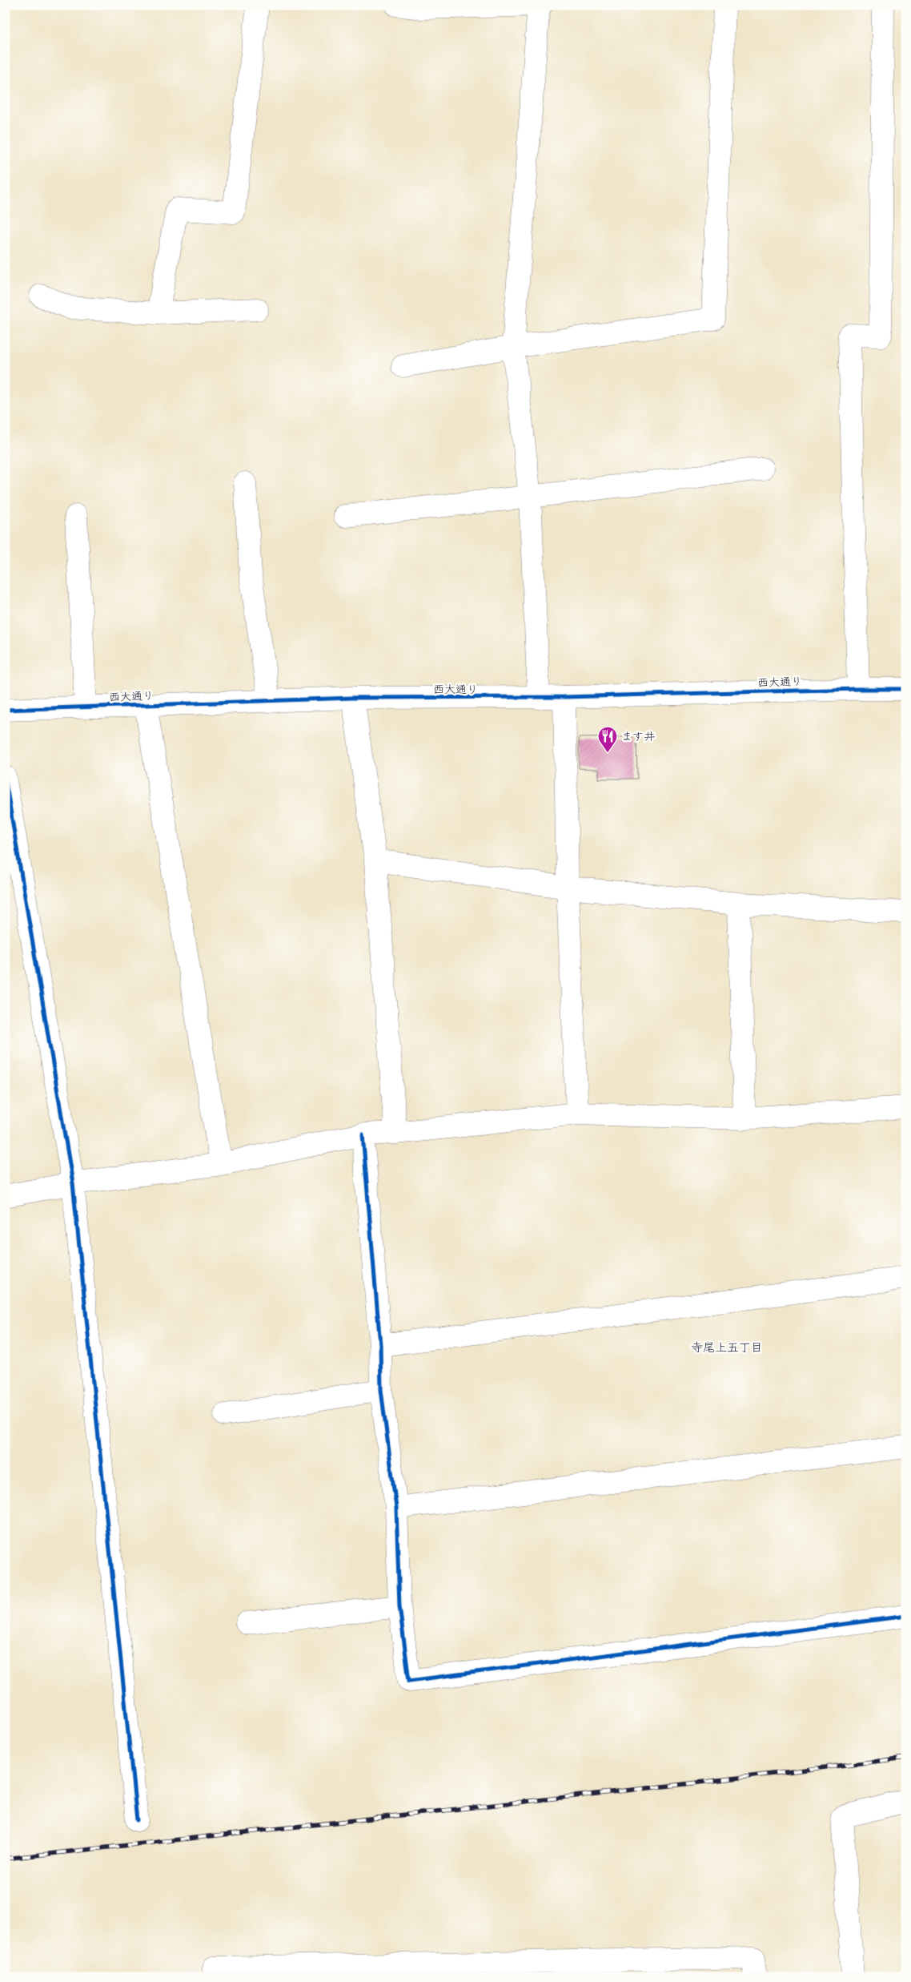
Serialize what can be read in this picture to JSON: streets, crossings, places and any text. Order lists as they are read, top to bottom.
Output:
{
  "streets": {
    "street": ["西大通り"]
  },
  "districts": ["寺尾上五丁目"],
  "places": {
    "restaurant": ["ます井"]
  }
}
